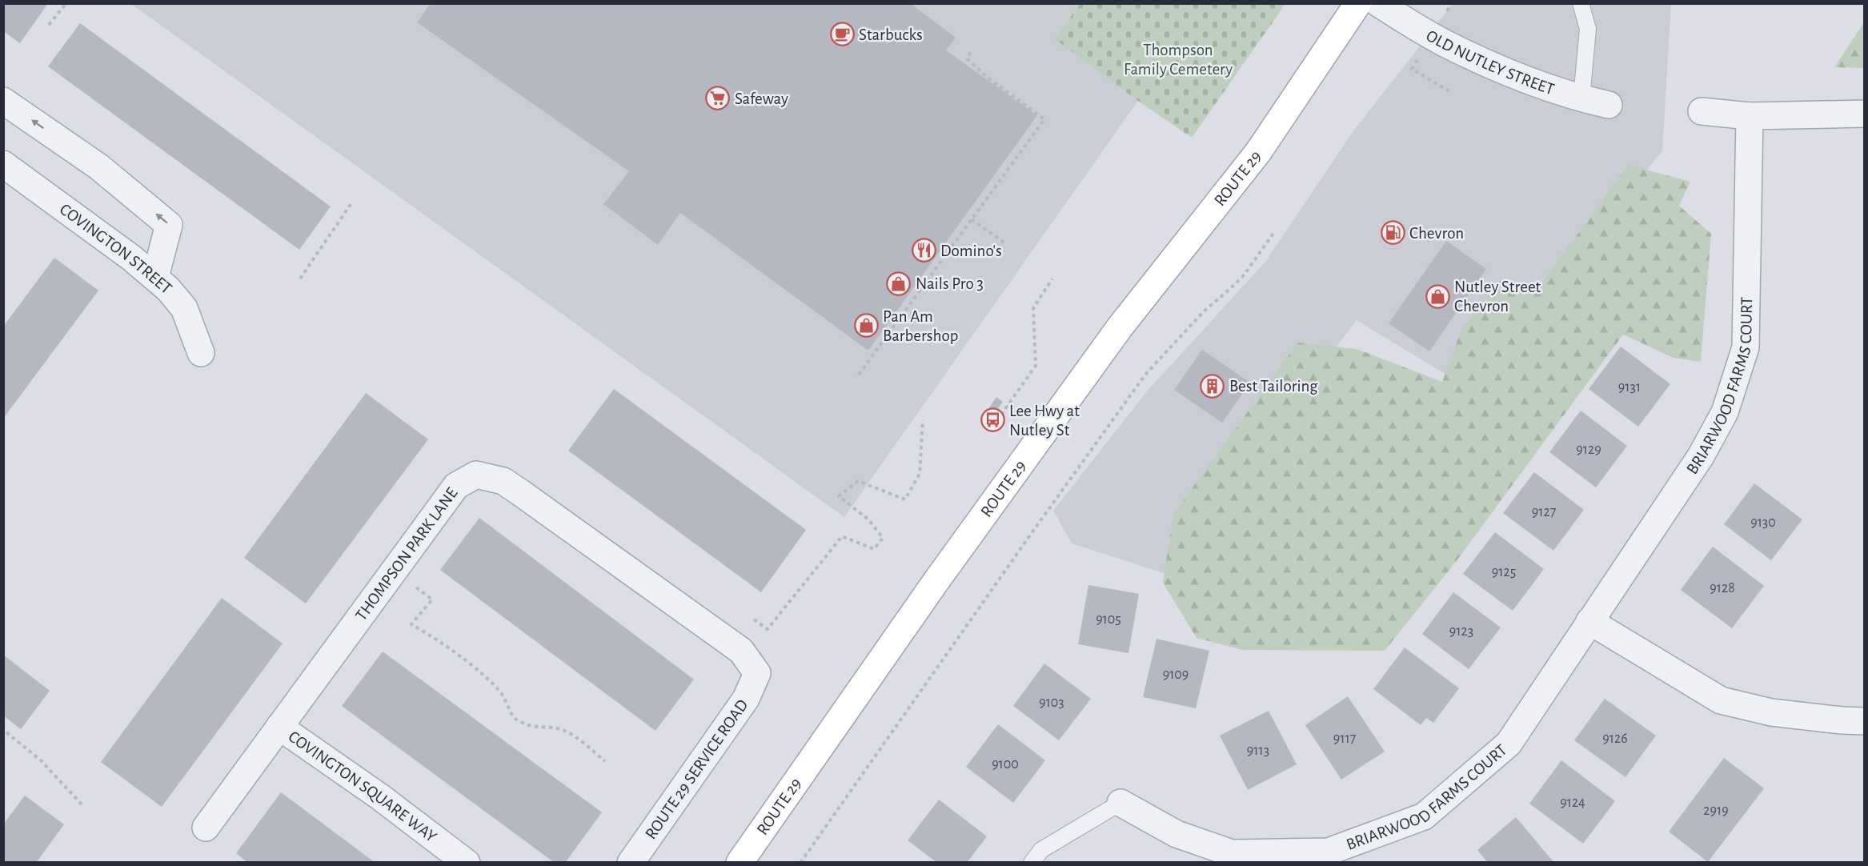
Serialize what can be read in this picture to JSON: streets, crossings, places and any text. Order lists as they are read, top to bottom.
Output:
{
  "streets": {
    "main road": ["ROUTE 29"],
    "street": [
      "OLD NUTLEY STREET",
      "COVINGTON STREET",
      "BRIARWOOD FARMS COURT",
      "THOMPSON PARK LANE",
      "ROUTE 29 SERVICE ROAD",
      "COVINGTON SQUARE WAY"
    ]
  },
  "crossings": [
    ["THOMPSON PARK LANE", "ROUTE 29 SERVICE ROAD"],
    ["THOMPSON PARK LANE", "COVINGTON SQUARE WAY"]
  ],
  "parks": ["Thompson Family Cemetery"],
  "places": {
    "cafe": ["Starbucks"],
    "supermarket": ["Safeway"],
    "fuel station": ["Chevron"],
    "restaurant": ["Domino's"],
    "shop": ["Nails Pro 3", "Nutley Street Chevron", "Pan Am Barbershop"],
    "building": ["Best Tailoring"],
    "bus stop": ["Lee Hwy at Nutley St"]
  },
  "house_numbers": [
    "9131",
    "9129",
    "9127",
    "9130",
    "9125",
    "9128",
    "9105",
    "9123",
    "9109",
    "9103",
    "9117",
    "9126",
    "9113",
    "9100",
    "9124",
    "2919"
  ]
}
